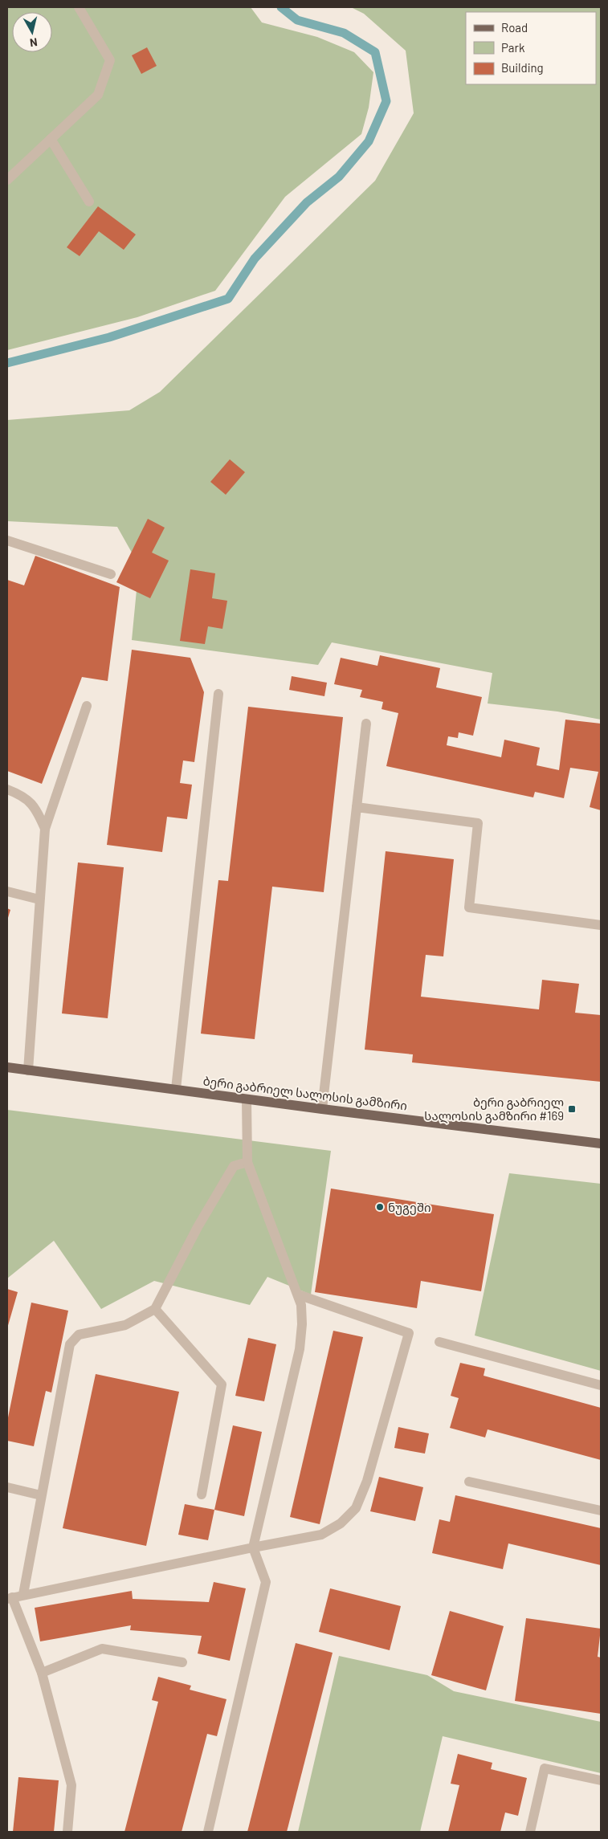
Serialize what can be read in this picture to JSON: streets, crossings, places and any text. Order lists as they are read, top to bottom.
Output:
{
  "streets": {
    "main road": ["ბერი გაბრიელ სალოსის გამზირი"]
  },
  "places": {
    "transit": ["ბერი გაბრიელ სალოსის გამზირი #169"],
    "other": ["ნუგეში"]
  },
  "legend": ["Road", "Park", "Building"],
  "north": "bottom"
}
